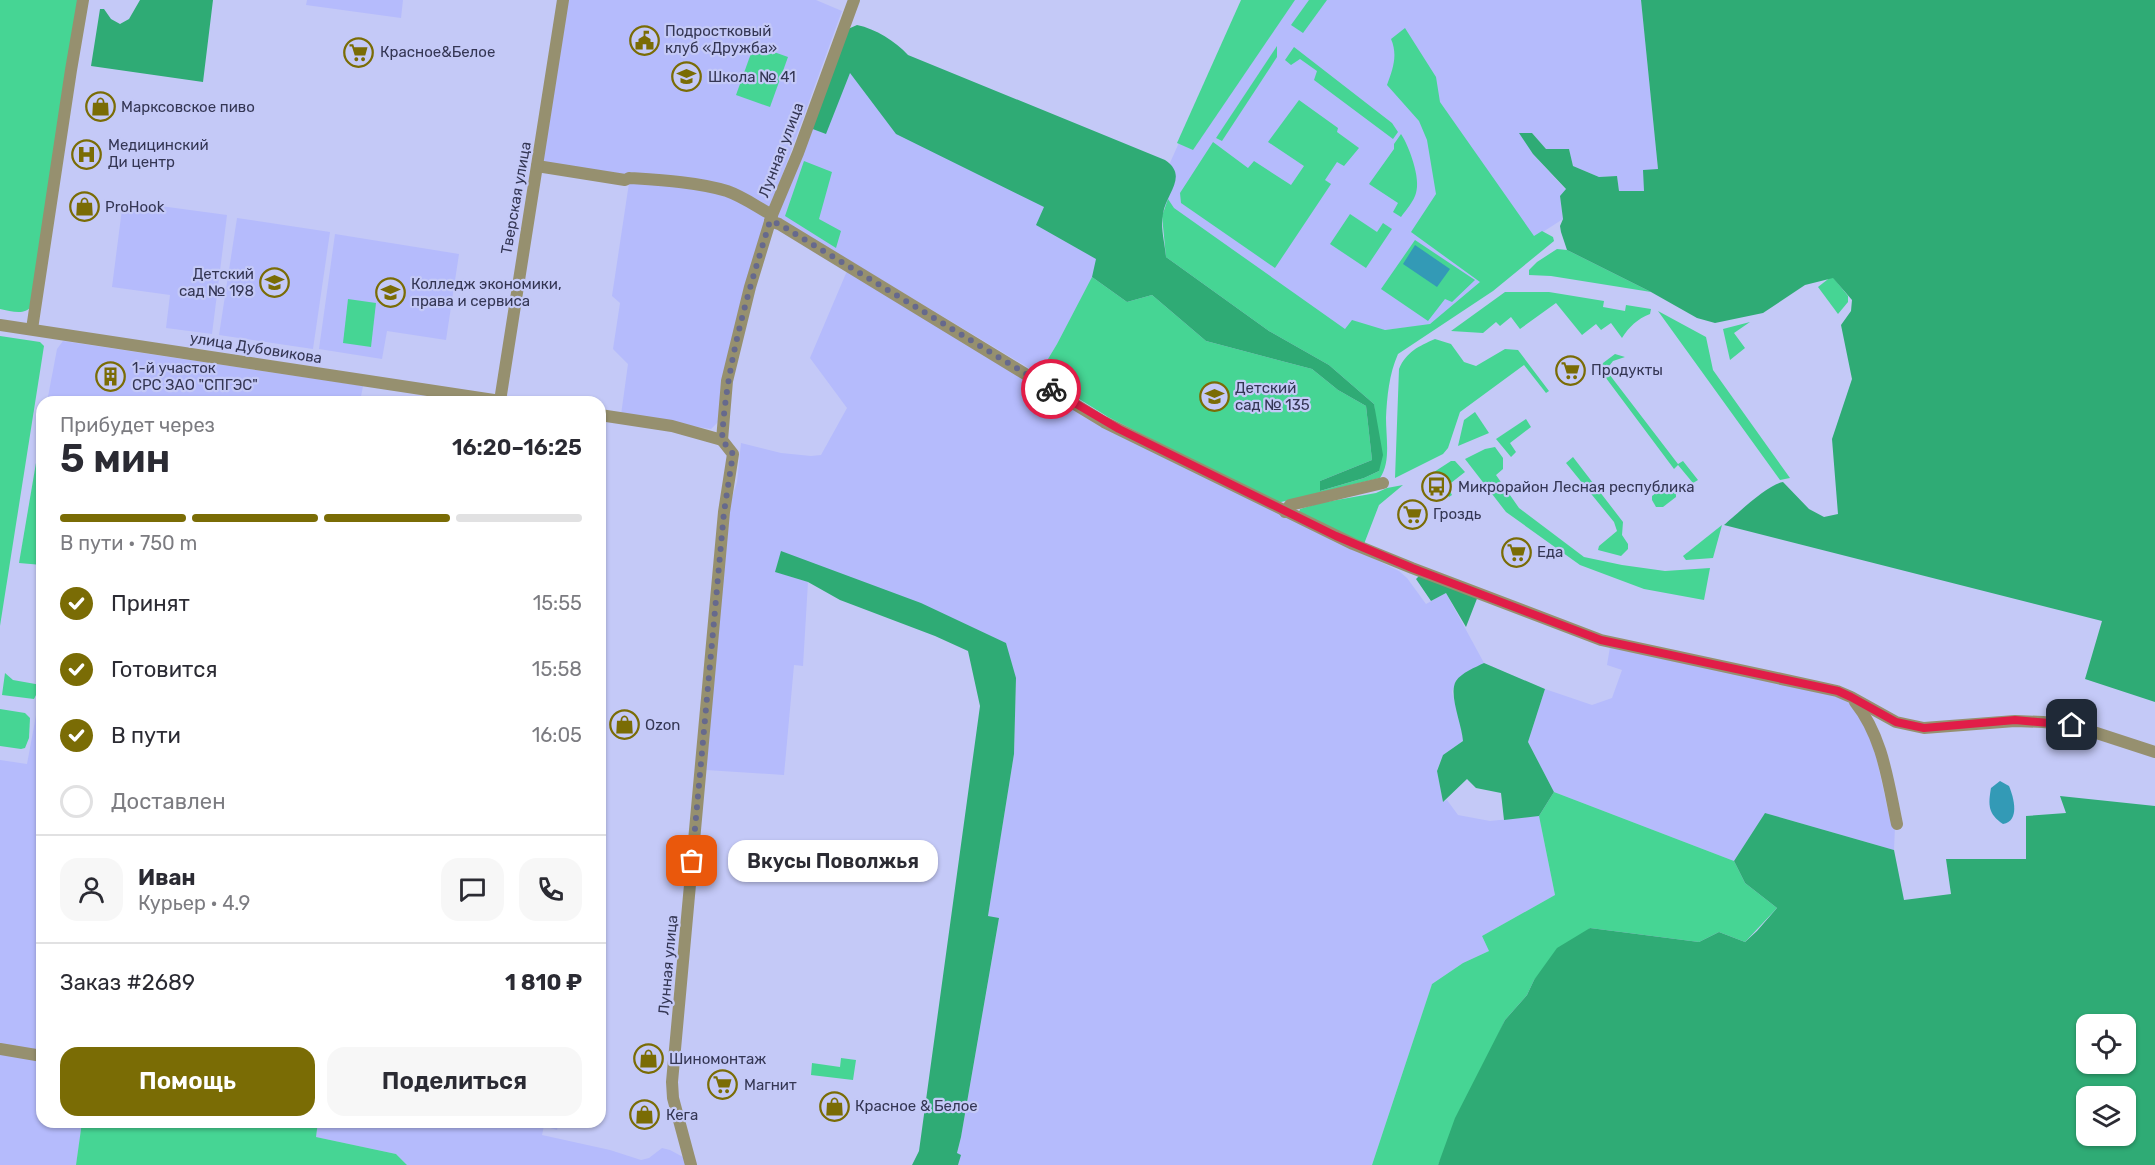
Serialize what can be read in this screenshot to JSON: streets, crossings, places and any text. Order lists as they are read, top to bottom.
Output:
{
  "streets": {
    "street": ["Лунная улица", "Тверская улица", "улица Дубовикова"]
  },
  "places": {
    "public building": ["Подростковый клуб «Дружба»"],
    "supermarket": [
      "Красное&Белое",
      "Продукты",
      "Гроздь",
      "Еда",
      "Магнит"
    ],
    "school or university": [
      "Школа № 41",
      "Детский сад № 198",
      "Колледж экономики, права и сервиса",
      "Детский сад № 135"
    ],
    "shop": [
      "Марксовское пиво",
      "ProHook",
      "Ozon",
      "Шиномонтаж",
      "Красное & Белое",
      "Кега"
    ],
    "hospital": ["Медицинский Ди центр"],
    "building": ["1-й участок СРС ЗАО \"СПГЭС\""],
    "bus stop": ["Микрорайон Лесная республика"],
    "other": ["Вкусы Поволжья"]
  },
  "page": {
    "heading": ["5 мин", "Прибудет через", "16:20–16:25"],
    "panel": [
      "Иван",
      "Курьер · 4.9",
      "Заказ #2689",
      "1 810 ₽"
    ],
    "bar": "В пути · 750 m",
    "list": [
      ["Принят", "15:55"],
      ["Готовится", "15:58"],
      ["В пути", "16:05"],
      "Доставлен"
    ],
    "bubble": "Вкусы Поволжья",
    "buttons": ["Помощь", "Поделиться"]
  }
}
